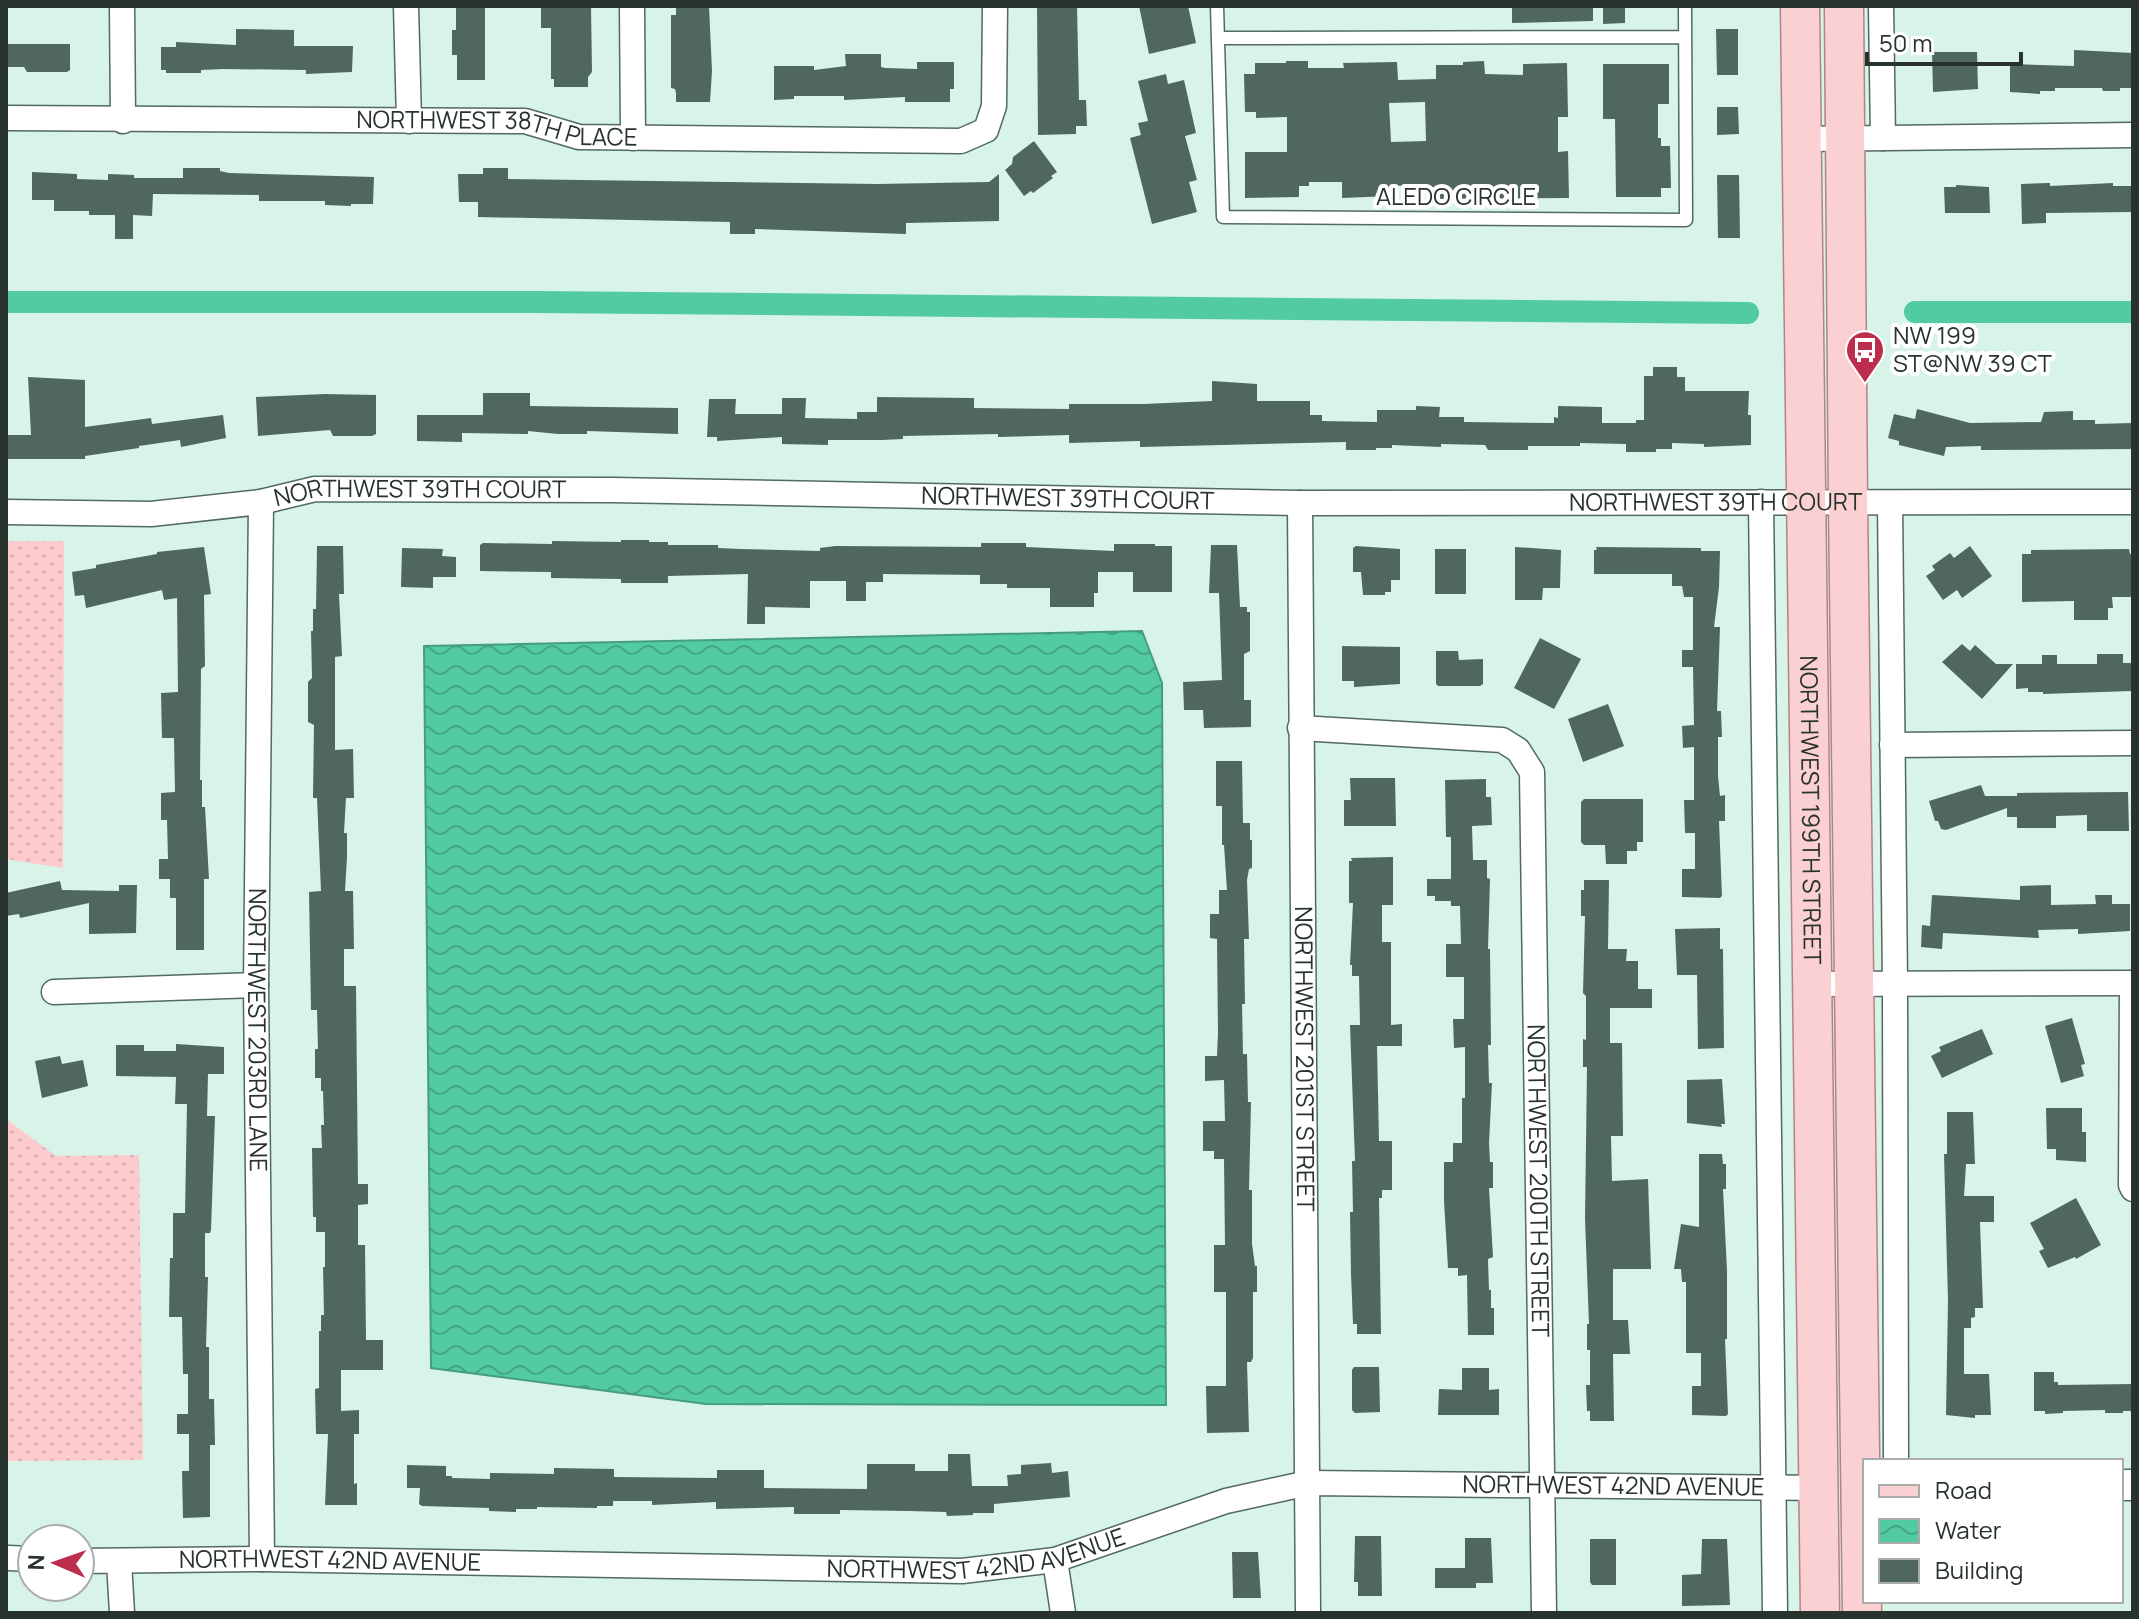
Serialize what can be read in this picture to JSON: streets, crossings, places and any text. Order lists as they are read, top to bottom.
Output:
{
  "streets": {
    "main road": ["NORTHWEST 199TH STREET"],
    "street": [
      "NORTHWEST 38TH PLACE",
      "NORTHWEST 39TH COURT",
      "NORTHWEST 203RD LANE",
      "NORTHWEST 201ST STREET",
      "NORTHWEST 200TH STREET",
      "NORTHWEST 42ND AVENUE"
    ],
    "lane": ["ALEDO CIRCLE"]
  },
  "crossings": [
    ["NORTHWEST 39TH COURT", "NORTHWEST 199TH STREET"],
    ["NORTHWEST 39TH COURT", "NORTHWEST 203RD LANE"],
    ["NORTHWEST 39TH COURT", "NORTHWEST 201ST STREET"],
    ["NORTHWEST 199TH STREET", "NORTHWEST 42ND AVENUE"],
    ["NORTHWEST 203RD LANE", "NORTHWEST 42ND AVENUE"],
    ["NORTHWEST 201ST STREET", "NORTHWEST 200TH STREET"],
    ["NORTHWEST 201ST STREET", "NORTHWEST 42ND AVENUE"],
    ["NORTHWEST 200TH STREET", "NORTHWEST 42ND AVENUE"]
  ],
  "places": {
    "bus stop": ["NW 199 ST@NW 39 CT"]
  },
  "legend": ["Road", "Water", "Building"],
  "scale_bar": "50 m",
  "north": "left"
}
